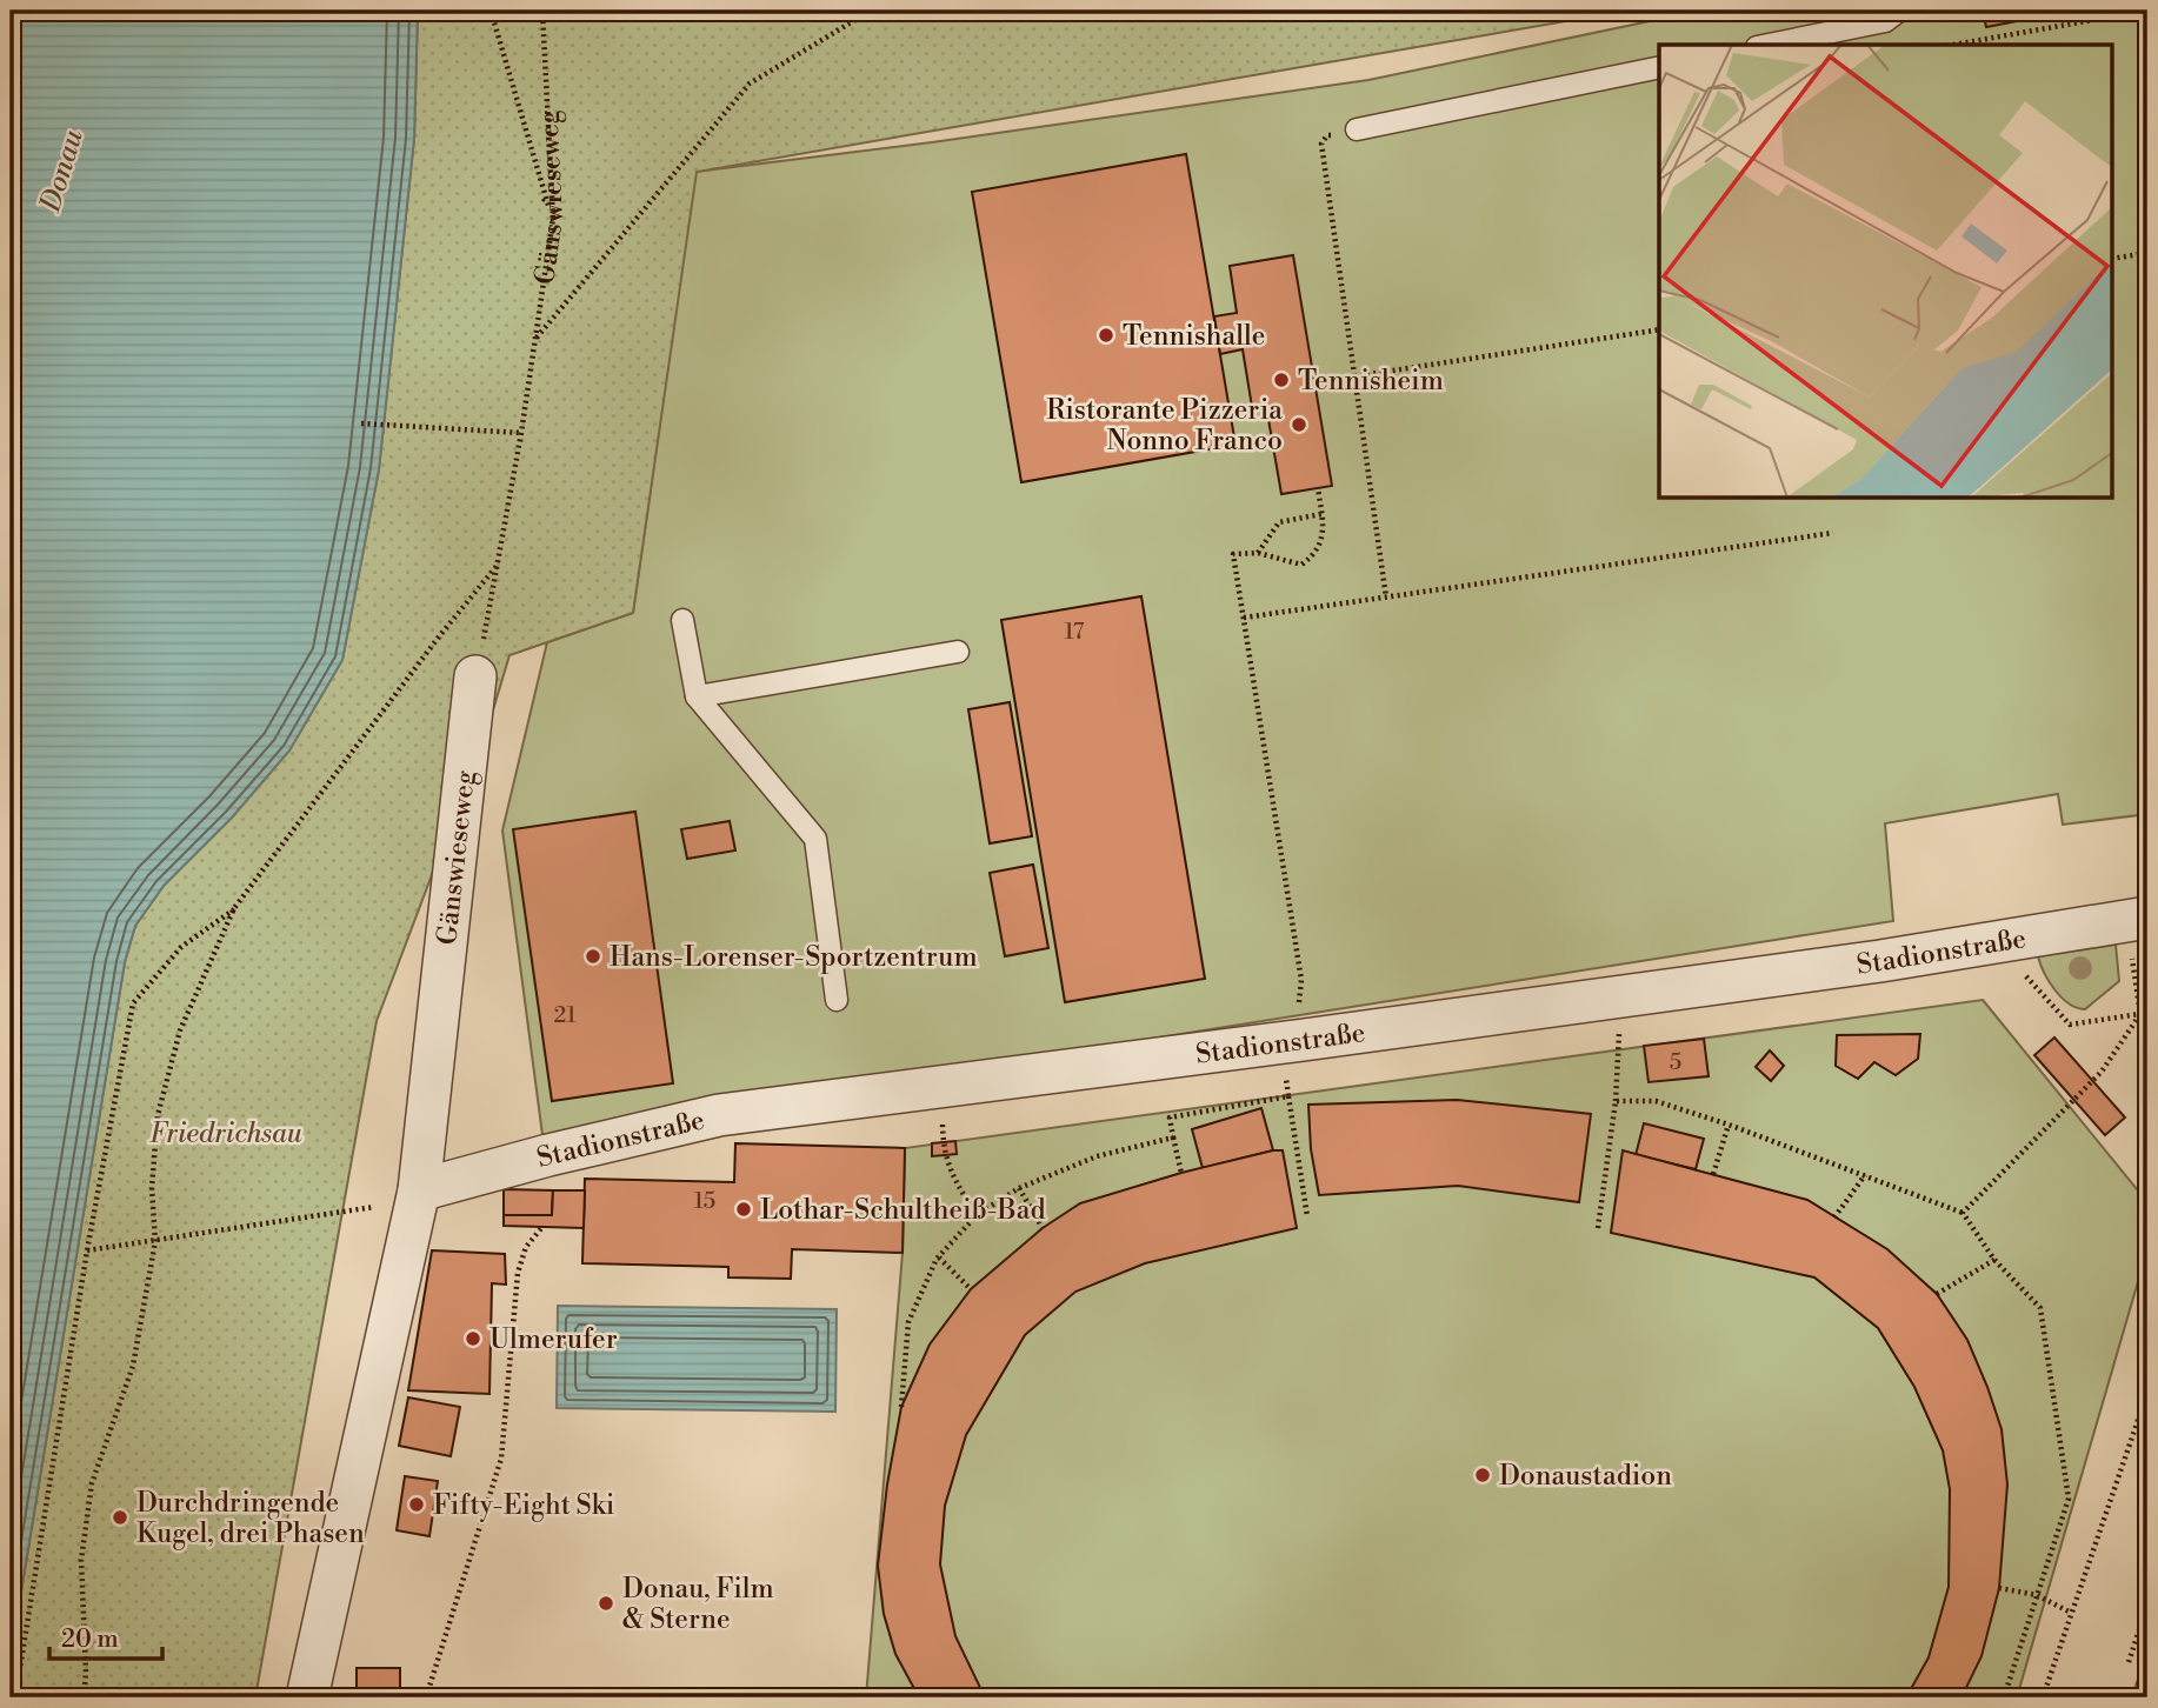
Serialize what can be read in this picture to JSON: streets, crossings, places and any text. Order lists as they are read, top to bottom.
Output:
{
  "streets": {
    "street": ["Gänswieseweg", "Stadionstraße"]
  },
  "crossings": [
    ["Gänswieseweg", "Stadionstraße"]
  ],
  "water": ["Donau"],
  "parks": ["Friedrichsau"],
  "places": [
    "Tennishalle",
    "Tennisheim",
    "Ristorante Pizzeria Nonno Franco",
    "Hans-Lorenser-Sportzentrum",
    "Lothar-Schultheiß-Bad",
    "Ulmerufer",
    "Donaustadion",
    "Fifty-Eight Ski",
    "Durchdringende Kugel, drei Phasen",
    "Donau, Film & Sterne"
  ],
  "house_numbers": [
    "17",
    "21",
    "5",
    "15"
  ],
  "scale_bar": "20 m"
}
